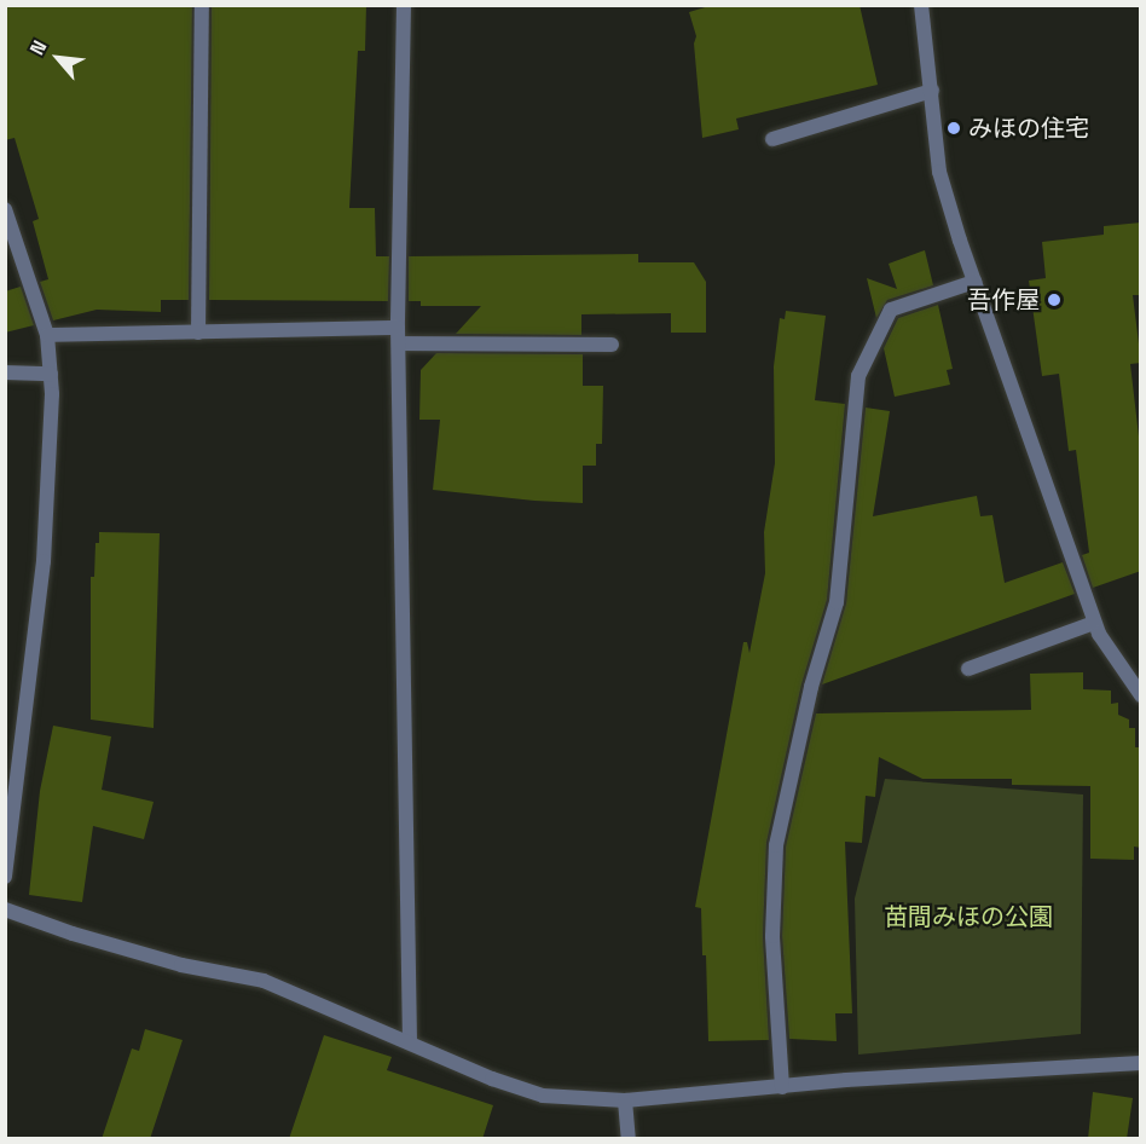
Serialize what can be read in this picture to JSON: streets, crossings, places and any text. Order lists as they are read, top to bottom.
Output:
{
  "parks": ["苗間みほの公園"],
  "places": ["みほの住宅", "吾作屋"],
  "north": "top left"
}
